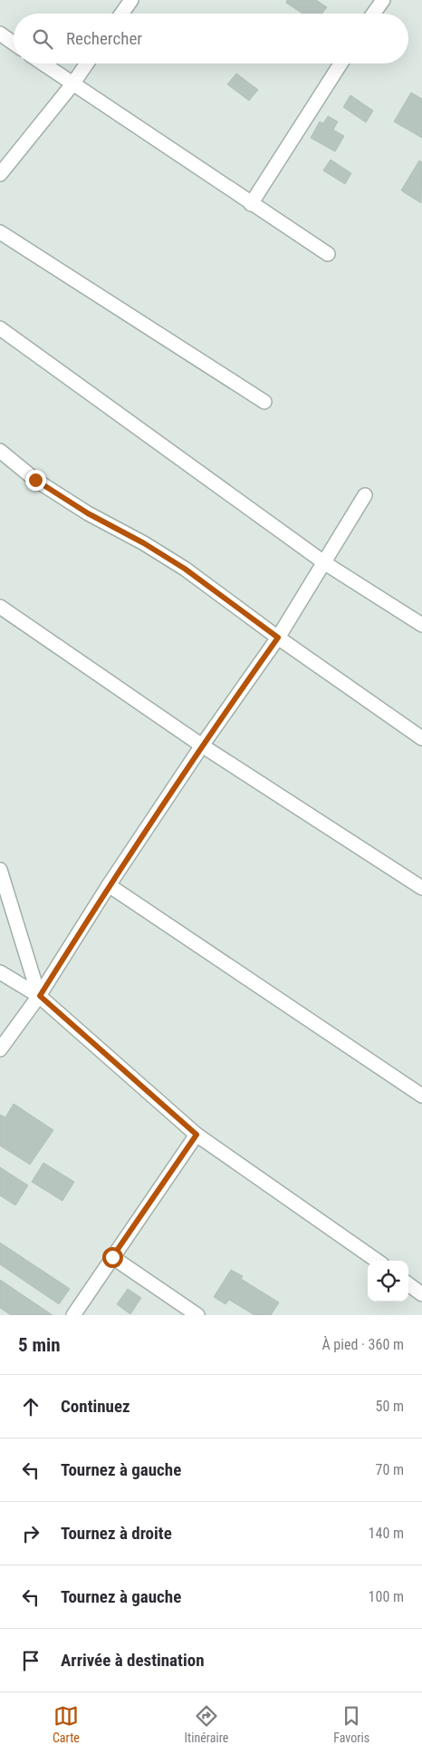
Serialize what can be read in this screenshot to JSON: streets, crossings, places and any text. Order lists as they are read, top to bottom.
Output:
{
  "page": {
    "search": "Rechercher",
    "heading": ["5 min", "À pied · 360 m"],
    "list": [
      ["Continuez", "50 m"],
      ["Tournez à gauche", "70 m"],
      ["Tournez à droite", "140 m"],
      ["Tournez à gauche", "100 m"],
      "Arrivée à destination"
    ],
    "nav": ["Carte", "Itinéraire", "Favoris"]
  }
}
